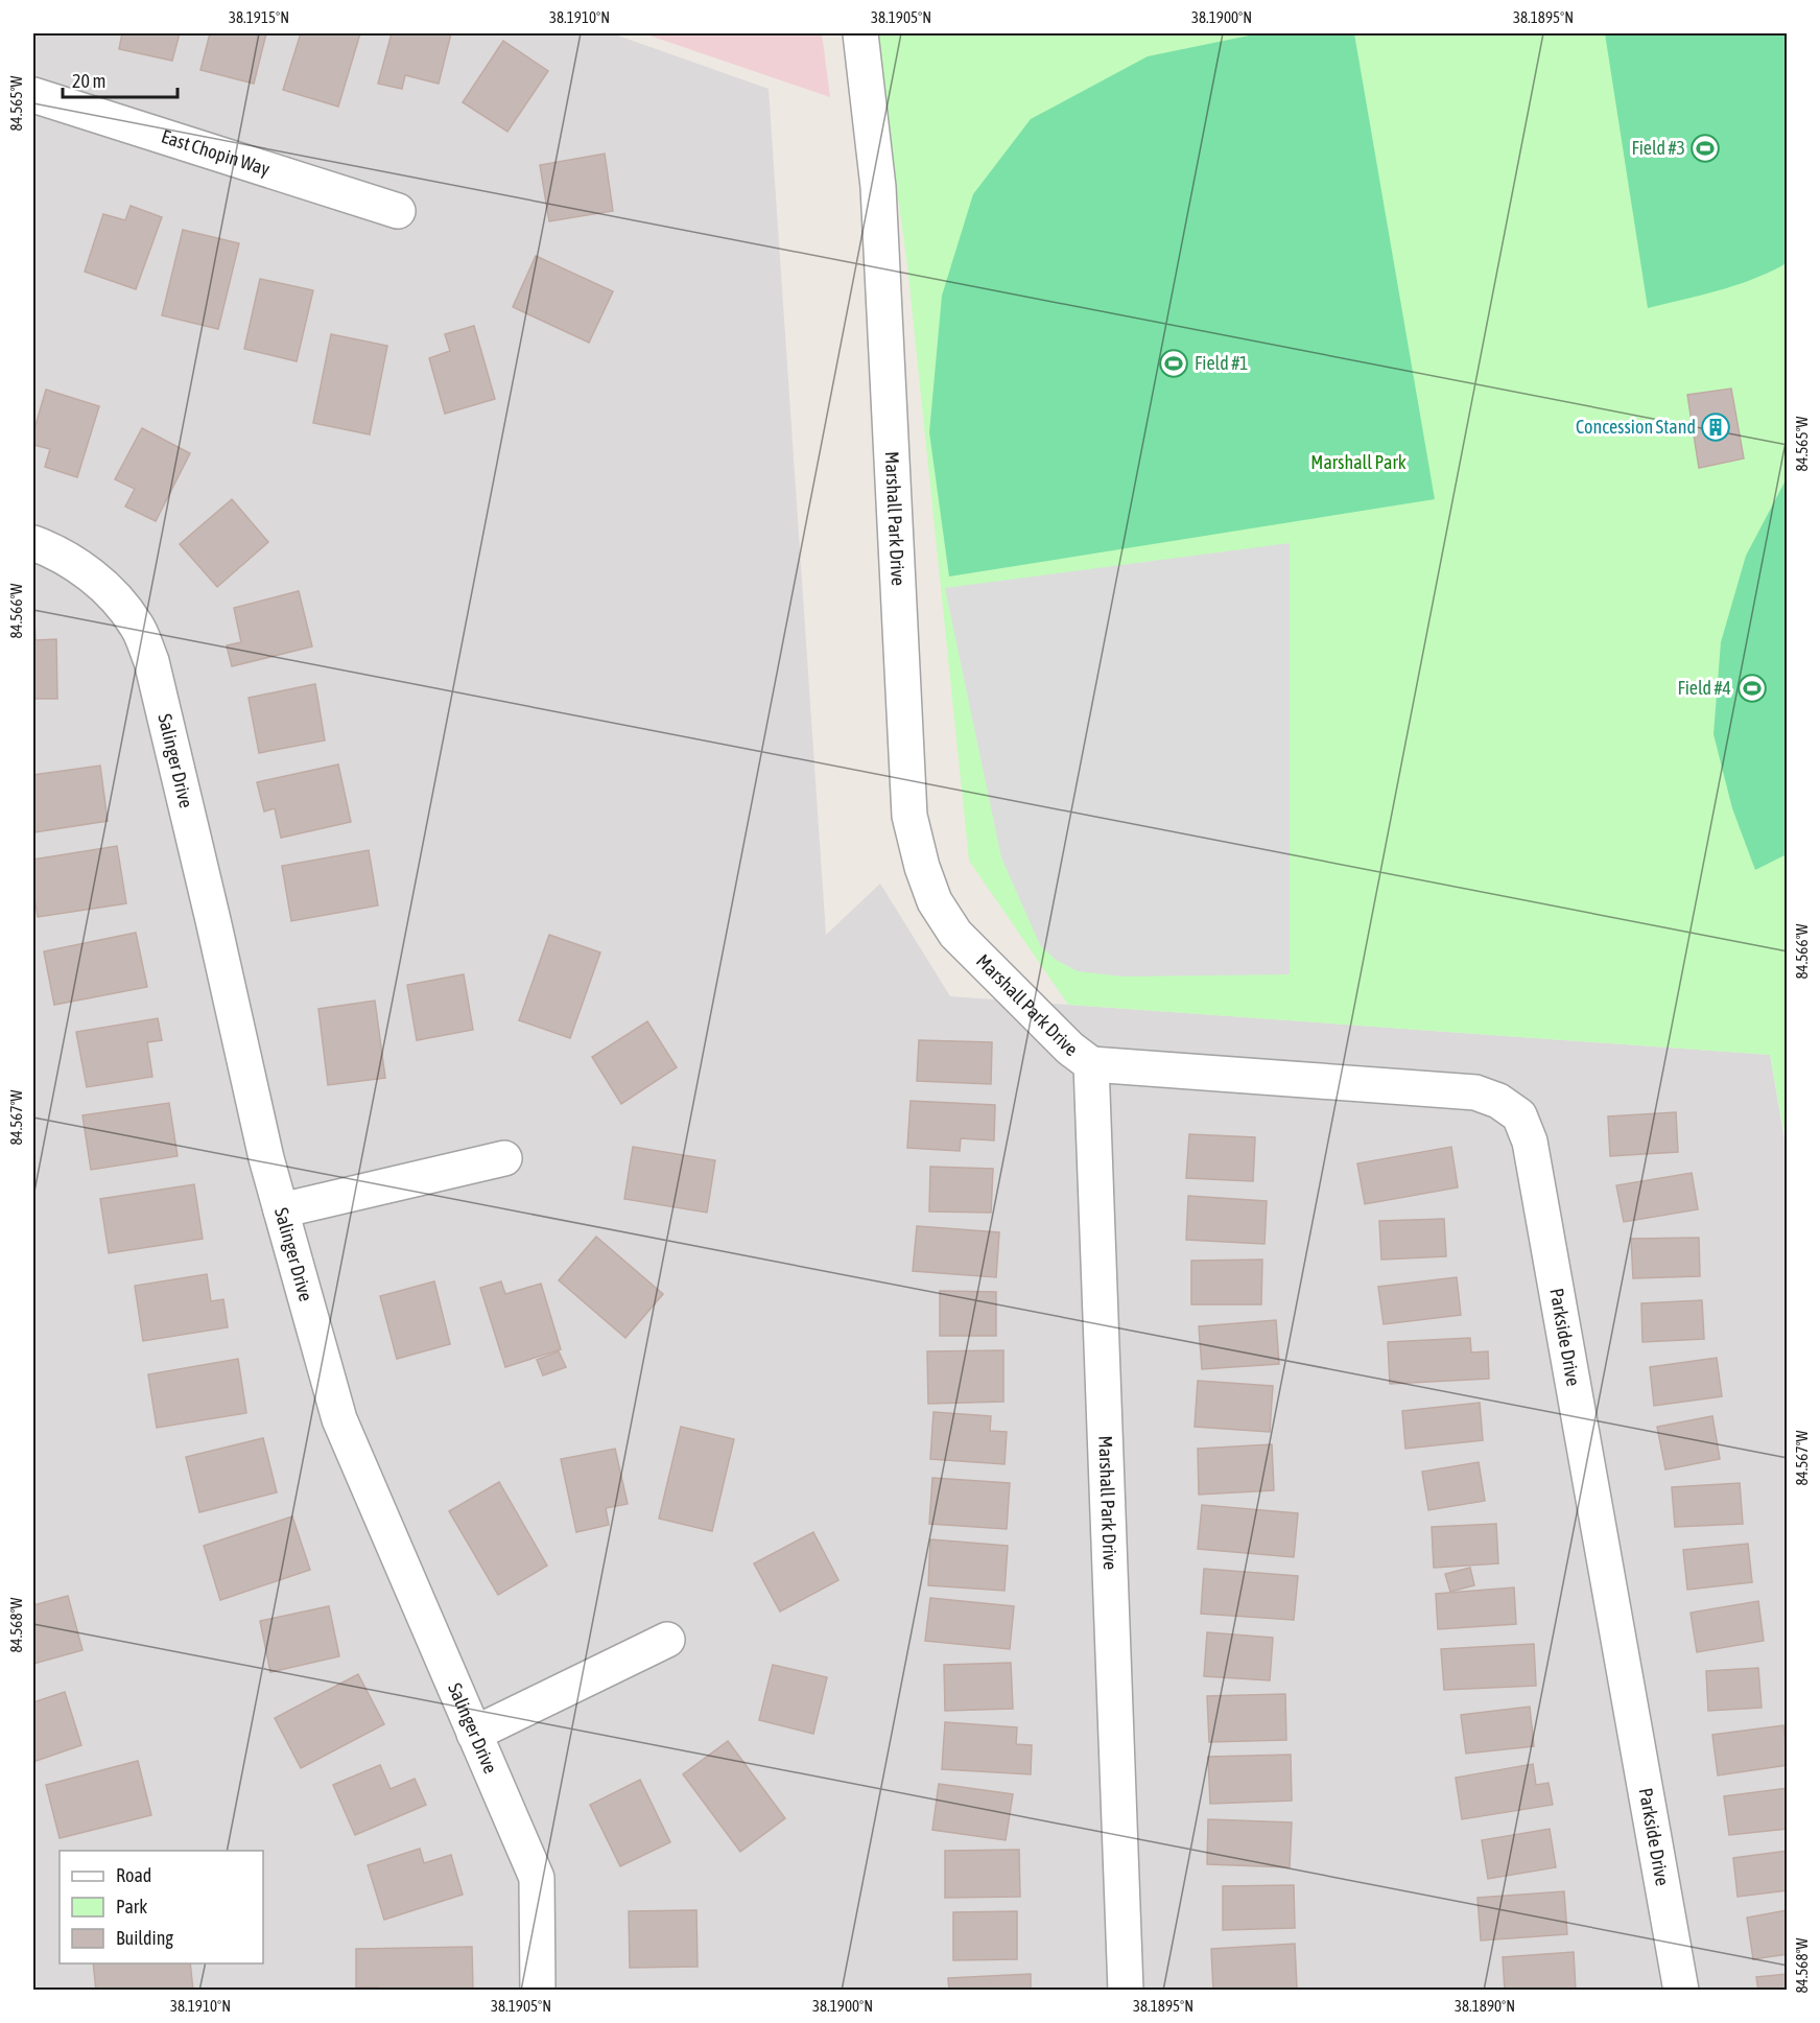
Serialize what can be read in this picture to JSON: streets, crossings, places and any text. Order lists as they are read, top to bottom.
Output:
{
  "streets": {
    "street": [
      "East Chopin Way",
      "Marshall Park Drive",
      "Salinger Drive",
      "Parkside Drive"
    ]
  },
  "crossings": [
    ["Marshall Park Drive", "Parkside Drive"]
  ],
  "parks": ["Marshall Park"],
  "places": {
    "sports": ["Field #3", "Field #1", "Field #4"],
    "building": ["Concession Stand"]
  },
  "legend": ["Road", "Park", "Building"],
  "scale_bar": "20 m",
  "coordinates": [
    "38.1915°N",
    "38.1910°N",
    "38.1905°N",
    "38.1900°N",
    "38.1895°N",
    "84.565°W",
    "84.566°W",
    "84.567°W",
    "84.568°W",
    "38.1890°N"
  ]
}
